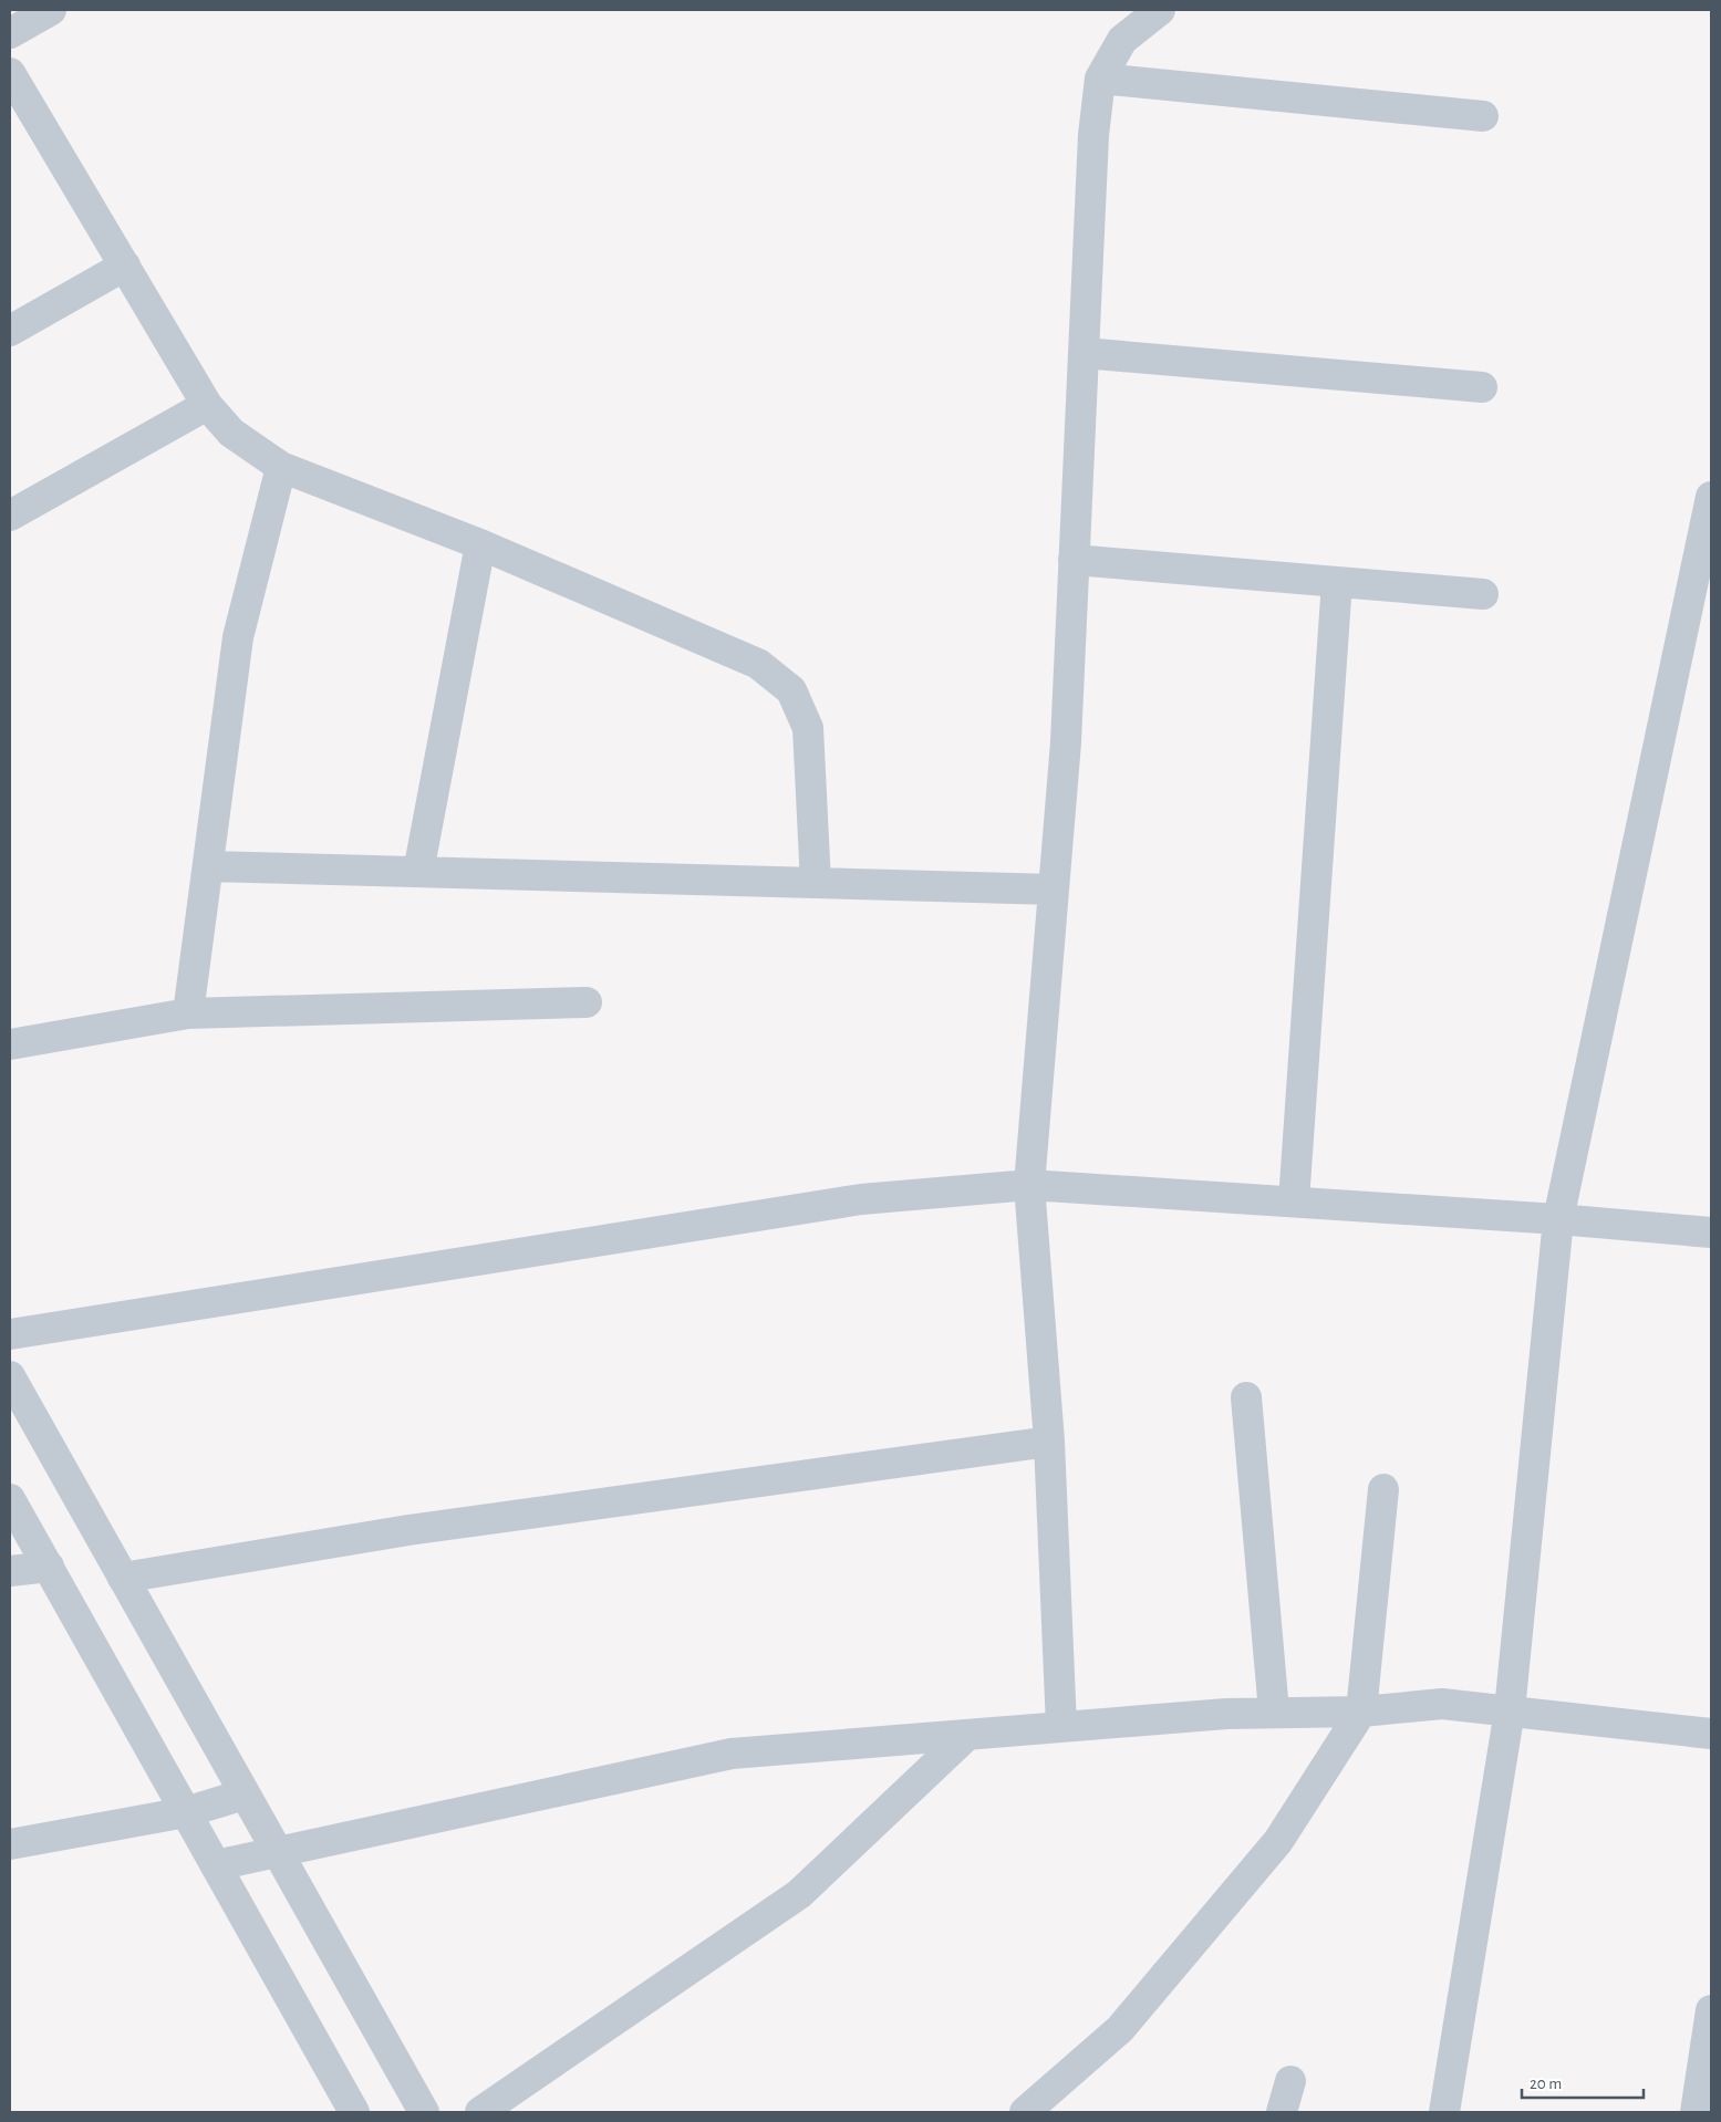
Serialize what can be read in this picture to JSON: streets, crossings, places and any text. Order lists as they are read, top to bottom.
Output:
{
  "scale_bar": "20 m"
}
